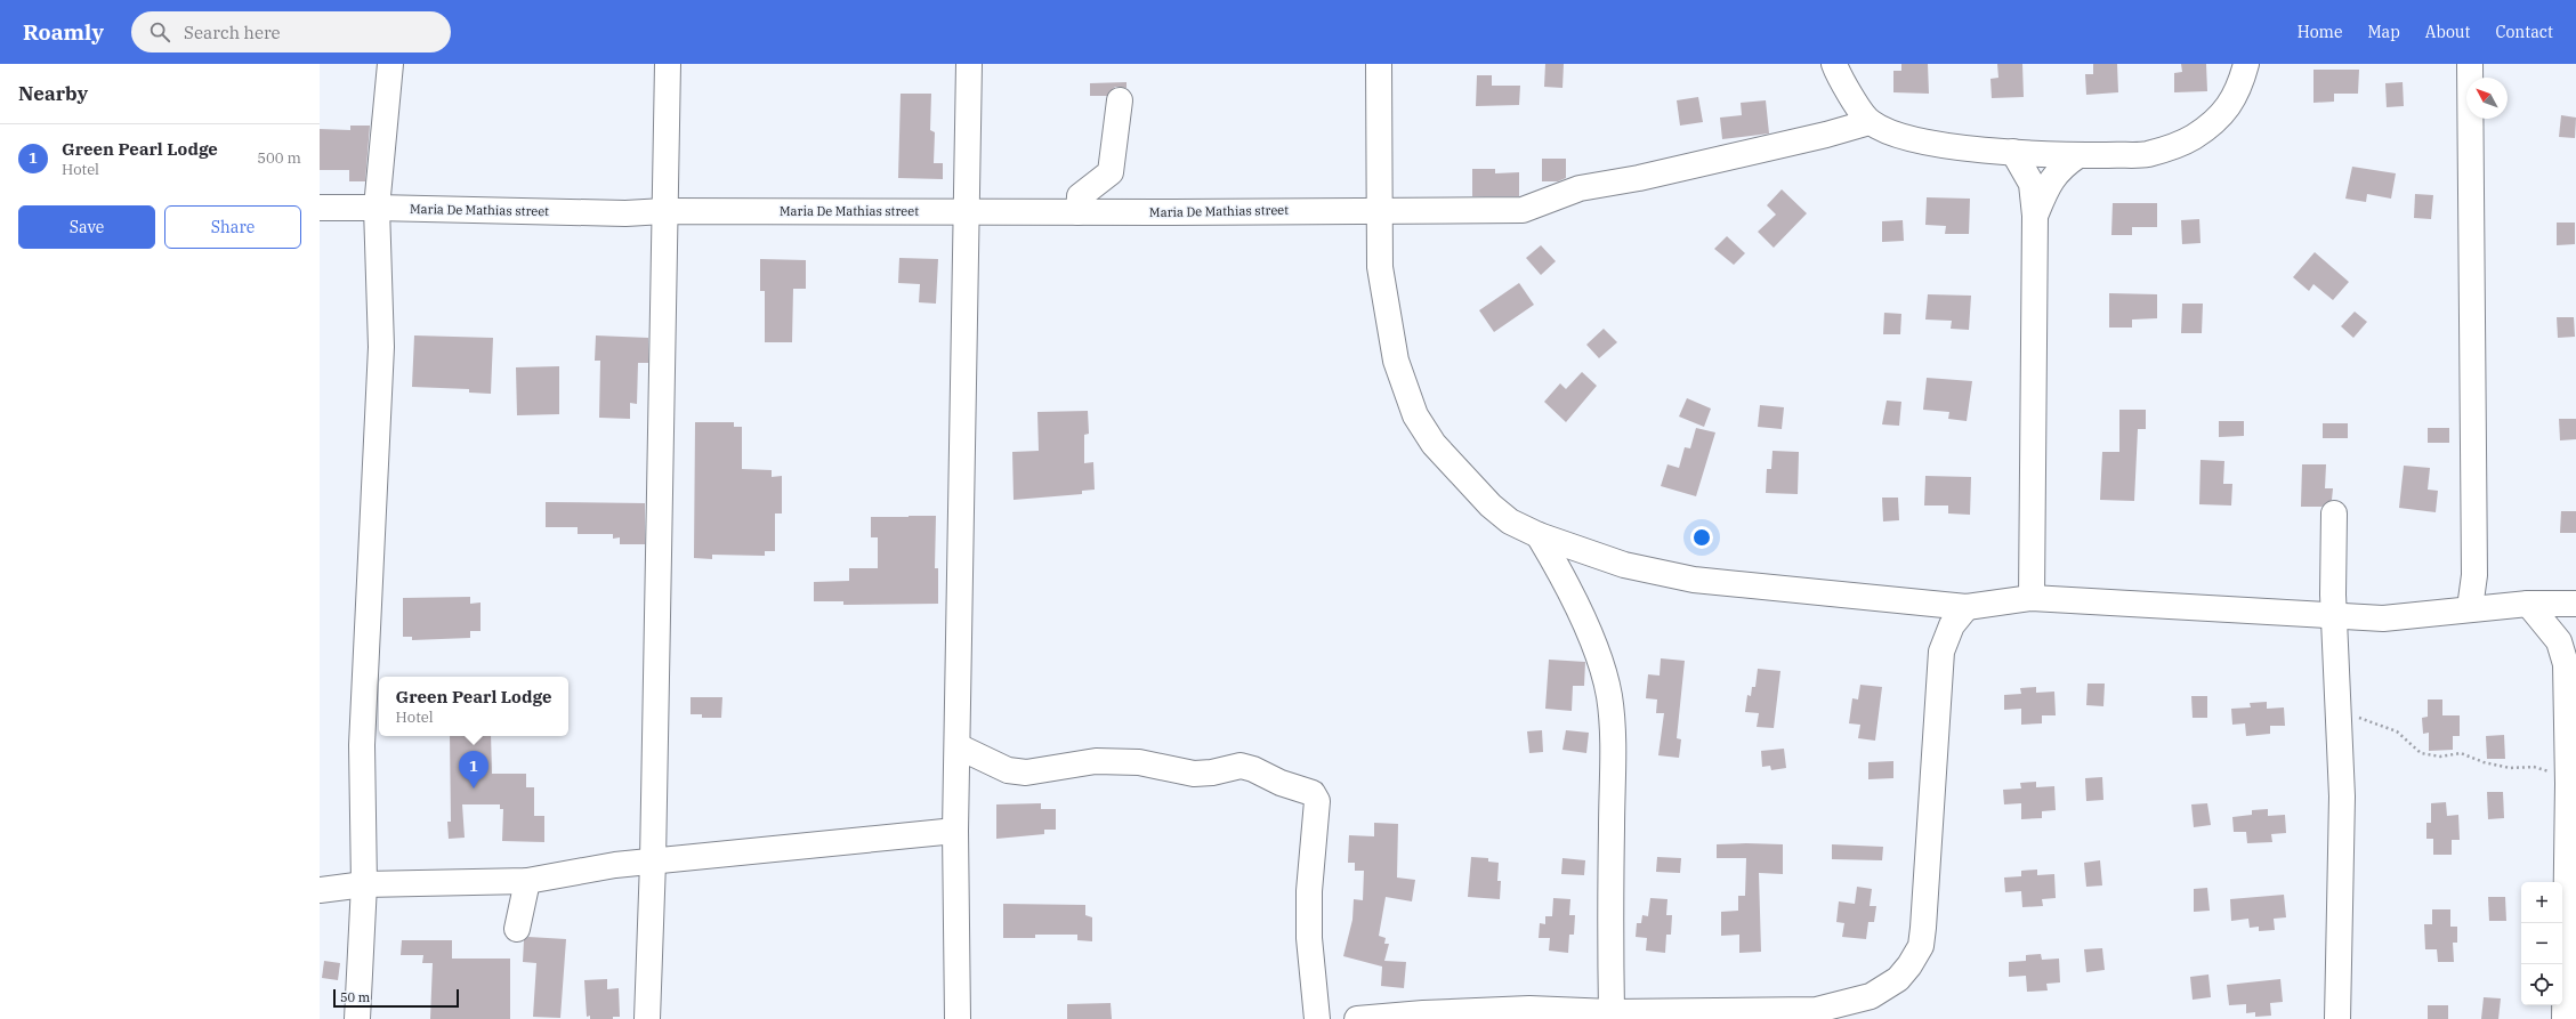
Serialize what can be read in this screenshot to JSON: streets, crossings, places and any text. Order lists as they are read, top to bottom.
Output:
{
  "streets": {
    "street": ["Maria De Mathias street"]
  },
  "scale_bar": "50 m",
  "north": "top left",
  "page": {
    "header": "Roamly",
    "search": "Search here",
    "nav": [
      "Home",
      "Map",
      "About",
      "Contact"
    ],
    "heading": "Nearby",
    "list": [
      {
        "mark": "1",
        "name": "Green Pearl Lodge",
        "note": "Hotel",
        "value": "500 m"
      }
    ],
    "buttons": ["Save", "Share"],
    "popup": ["Green Pearl Lodge", "Hotel"],
    "pins": "1",
    "map_buttons": ["+", "−"],
    "scale": "50 m"
  }
}
